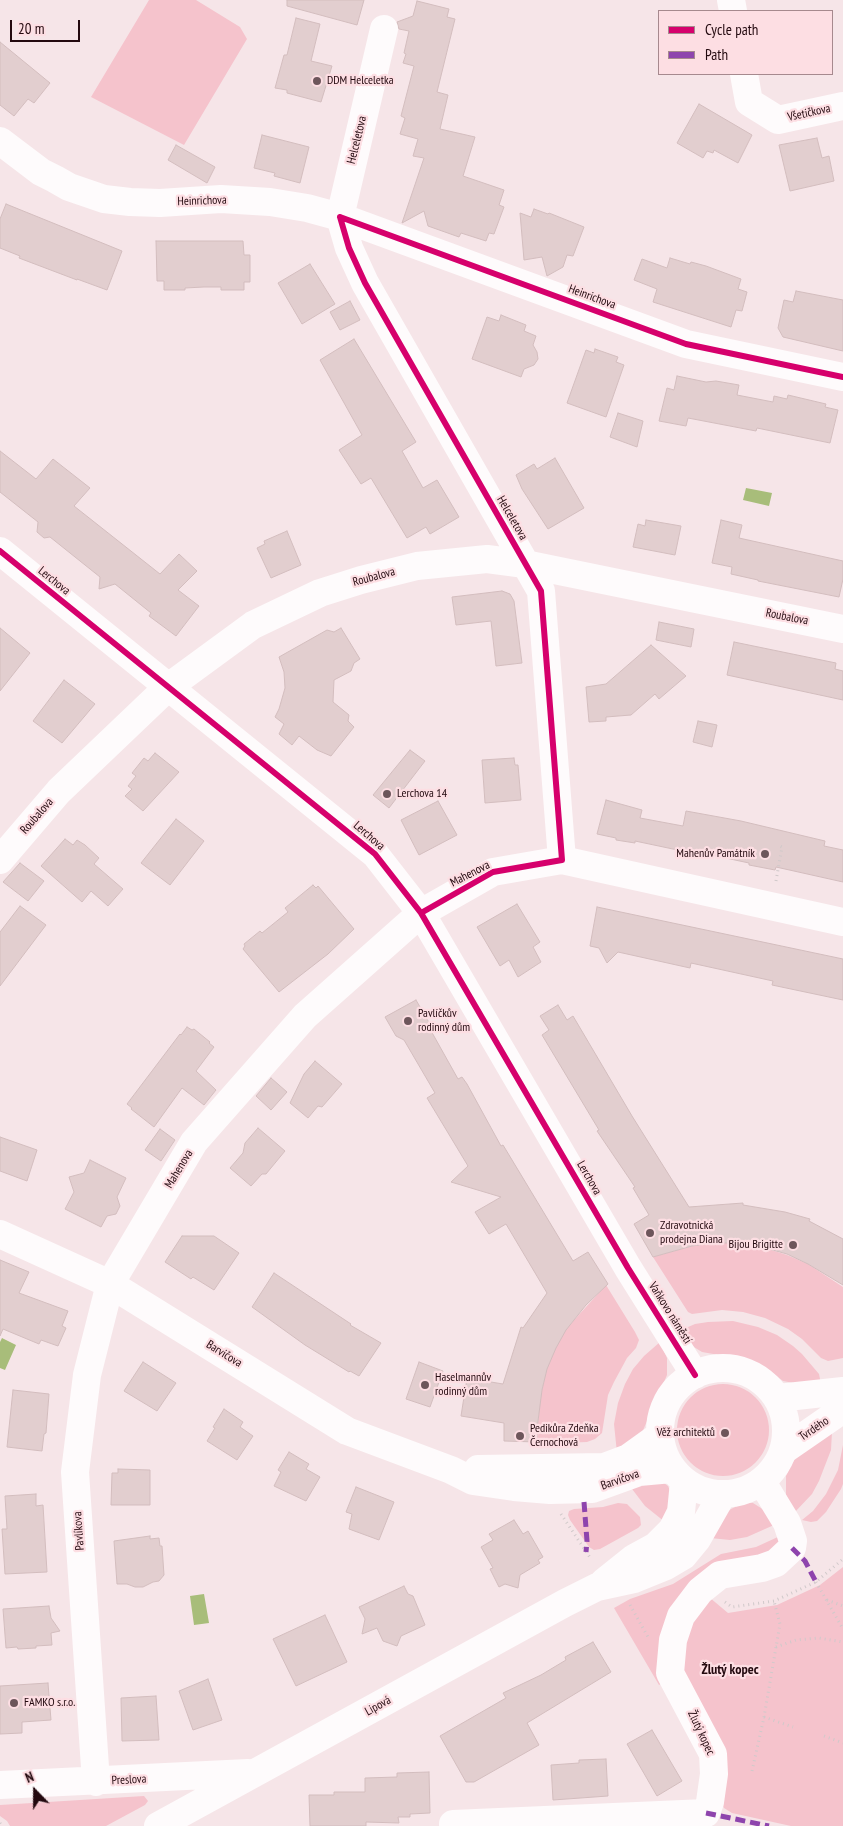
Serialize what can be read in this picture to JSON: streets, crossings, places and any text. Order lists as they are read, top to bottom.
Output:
{
  "streets": {
    "street": [
      "Všetičkova",
      "Helceletova",
      "Heinrichova",
      "Roubalova",
      "Lerchova",
      "Mahenova",
      "Vaňkovo náměstí",
      "Barvičova",
      "Tvrdého",
      "Pavlíkova",
      "Lipová",
      "Žlutý kopec",
      "Preslova"
    ]
  },
  "crossings": [
    ["Helceletova", "Heinrichova"],
    ["Helceletova", "Roubalova"],
    ["Helceletova", "Mahenova"],
    ["Roubalova", "Lerchova"],
    ["Lerchova", "Mahenova"],
    ["Lerchova", "Vaňkovo náměstí"],
    ["Mahenova", "Barvičova"],
    ["Mahenova", "Pavlíkova"],
    ["Vaňkovo náměstí", "Barvičova"],
    ["Vaňkovo náměstí", "Tvrdého"],
    ["Vaňkovo náměstí", "Lipová"],
    ["Vaňkovo náměstí", "Žlutý kopec"],
    ["Barvičova", "Tvrdého"],
    ["Barvičova", "Pavlíkova"],
    ["Barvičova", "Lipová"],
    ["Barvičova", "Žlutý kopec"],
    ["Tvrdého", "Lipová"],
    ["Tvrdého", "Žlutý kopec"],
    ["Pavlíkova", "Preslova"],
    ["Lipová", "Žlutý kopec"],
    ["Lipová", "Preslova"]
  ],
  "districts": ["Žlutý kopec"],
  "places": [
    "DDM Helceletka",
    "Lerchova 14",
    "Mahenův Památník",
    "Pavlíčkův rodinný dům",
    "Zdravotnická prodejna Diana",
    "Bijou Brigitte",
    "Haselmannův rodinný dům",
    "Věž architektů",
    "Pedikůra Zdeňka Černochová",
    "FAMKO s.r.o."
  ],
  "legend": ["Cycle path", "Path"],
  "scale_bar": "20 m",
  "north": "top"
}
